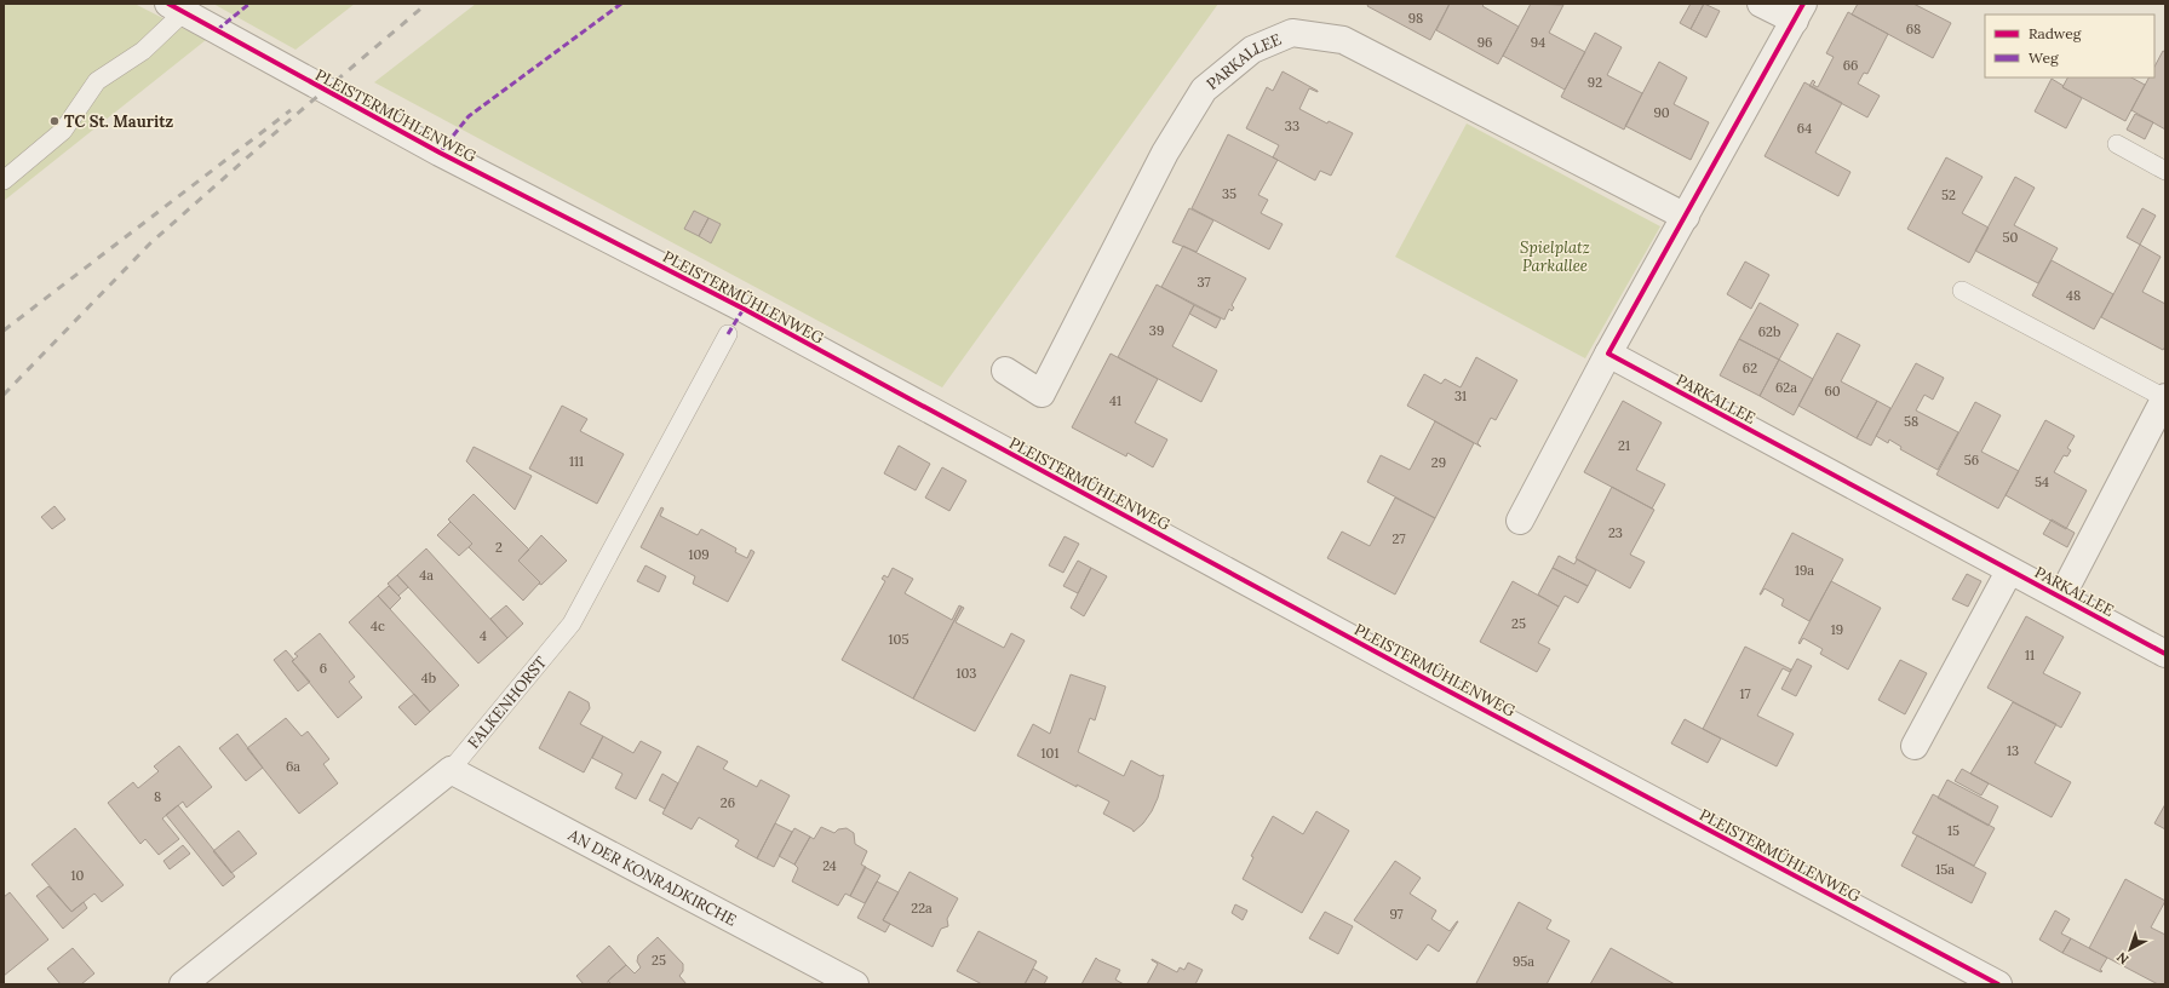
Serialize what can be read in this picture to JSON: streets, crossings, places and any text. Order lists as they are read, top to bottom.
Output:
{
  "streets": {
    "street": [
      "PARKALLEE",
      "PLEISTERMÜHLENWEG",
      "FALKENHORST",
      "AN DER KONRADKIRCHE"
    ]
  },
  "crossings": [
    ["FALKENHORST", "AN DER KONRADKIRCHE"]
  ],
  "parks": ["Spielplatz Parkallee"],
  "places": ["TC St. Mauritz"],
  "house_numbers": [
    "98",
    "68",
    "96",
    "94",
    "66",
    "92",
    "90",
    "33",
    "64",
    "35",
    "52",
    "50",
    "37",
    "48",
    "39",
    "62b",
    "62",
    "62a",
    "60",
    "31",
    "41",
    "58",
    "21",
    "56",
    "111",
    "29",
    "54",
    "23",
    "27",
    "2",
    "109",
    "19a",
    "4a",
    "25",
    "4c",
    "19",
    "4",
    "105",
    "11",
    "6",
    "103",
    "4b",
    "17",
    "13",
    "101",
    "6a",
    "8",
    "26",
    "15",
    "24",
    "15a",
    "10",
    "22a",
    "97",
    "25",
    "95a"
  ],
  "legend": ["Radweg", "Weg"],
  "north": "bottom left"
}
